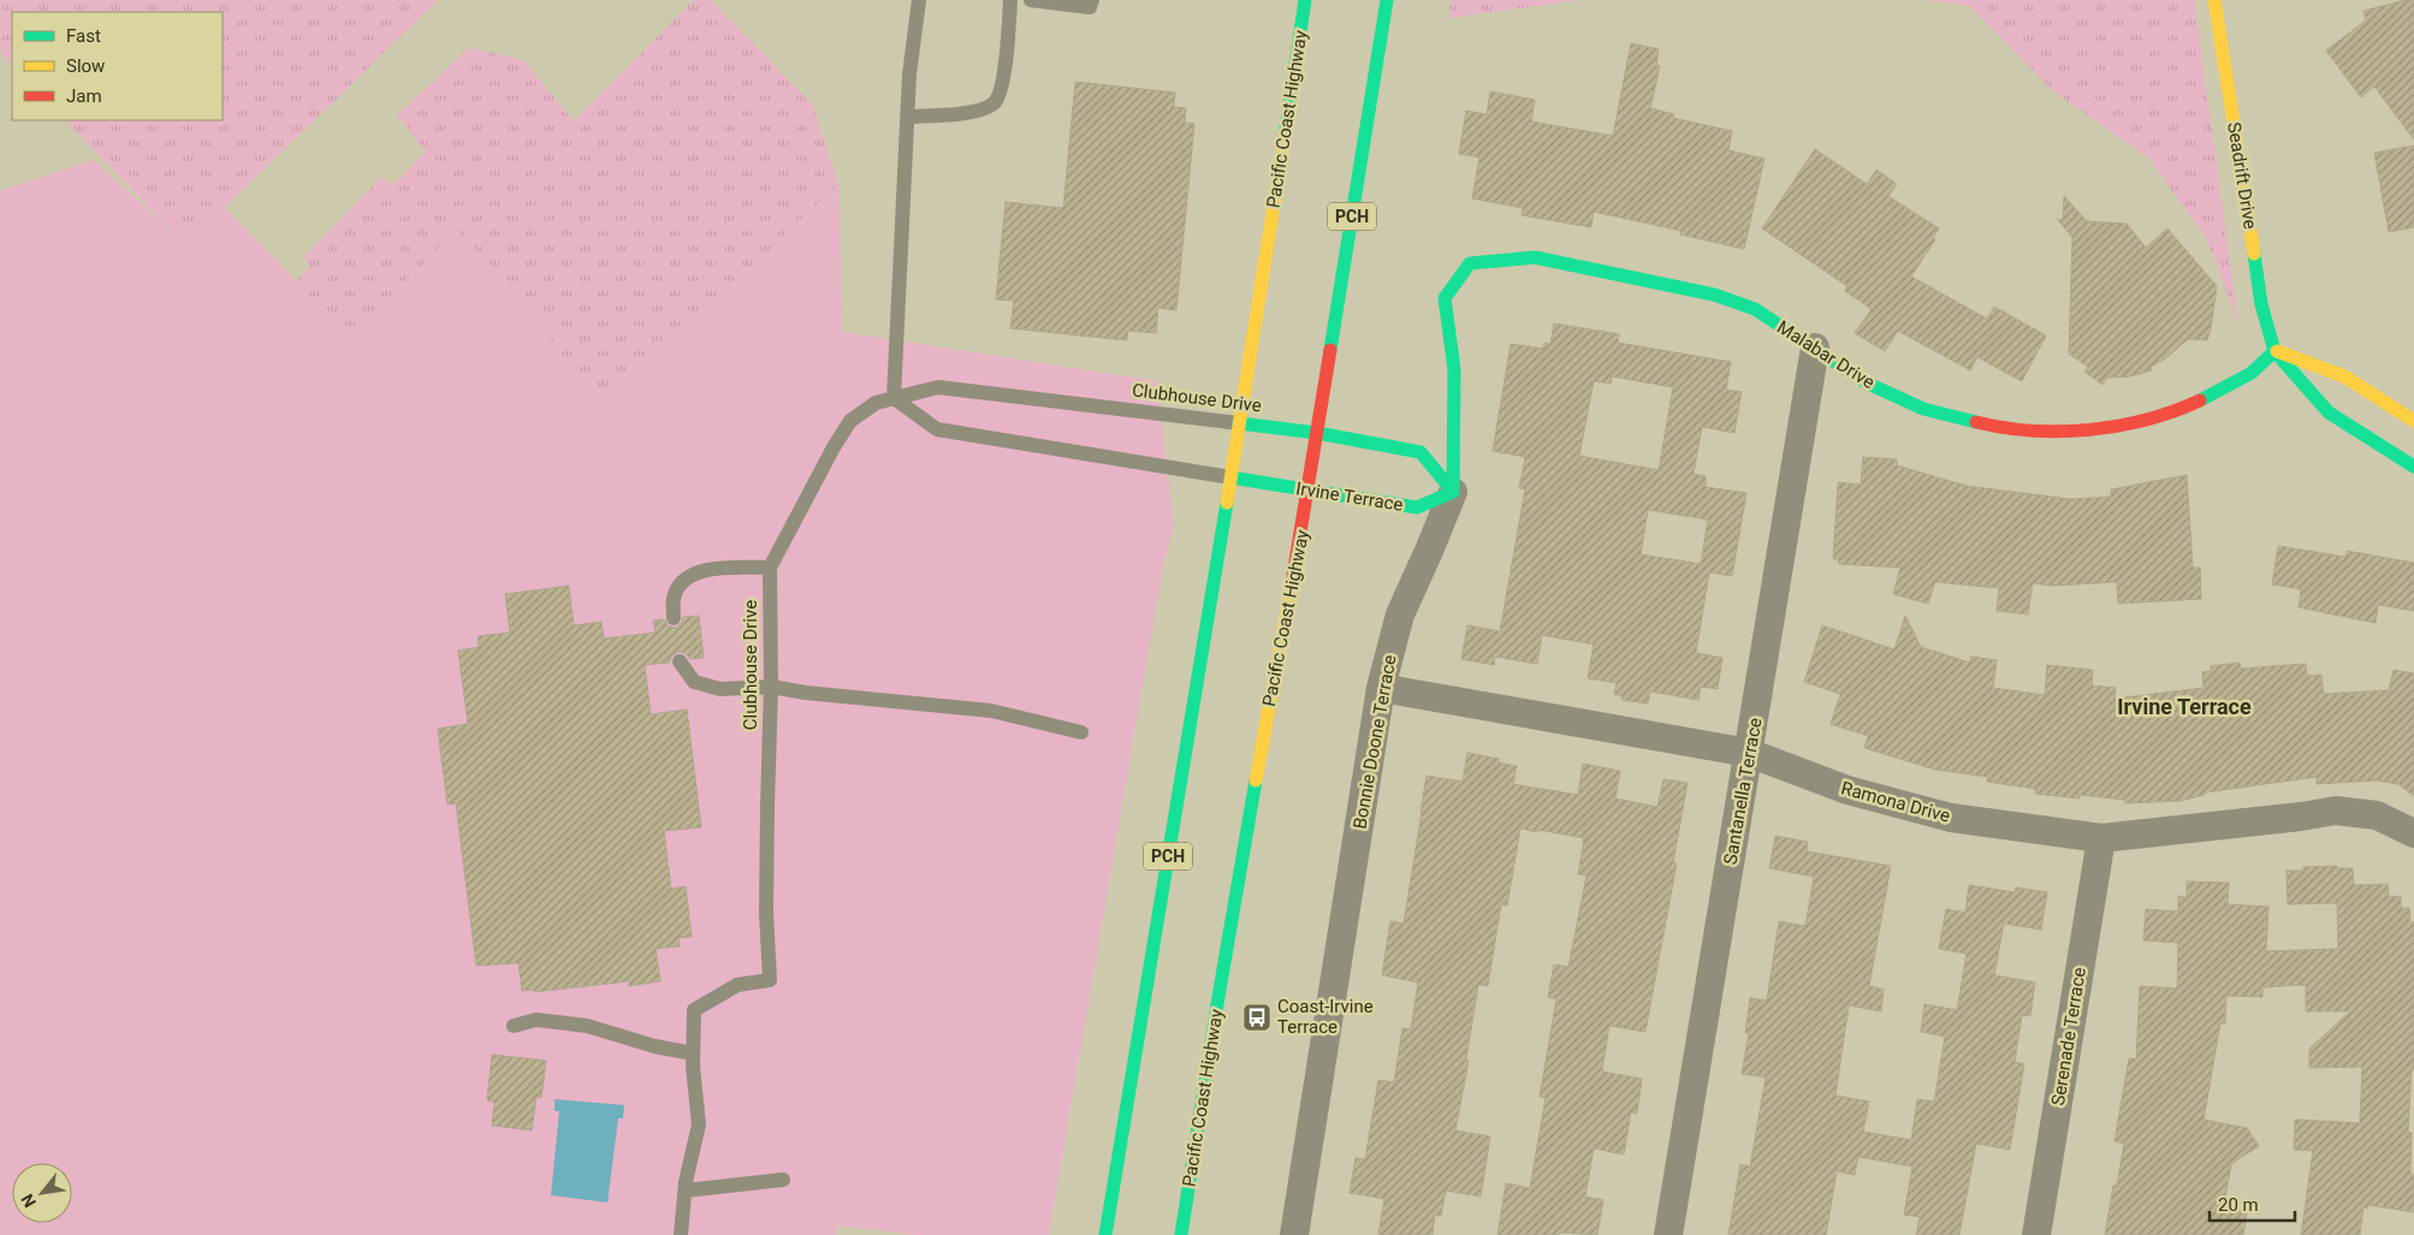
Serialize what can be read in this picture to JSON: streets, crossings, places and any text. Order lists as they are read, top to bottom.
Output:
{
  "streets": {
    "main road": [
      "Pacific Coast Highway",
      "Seadrift Drive",
      "PCH",
      "Malabar Drive",
      "Clubhouse Drive",
      "Irvine Terrace",
      "Bonnie Doone Terrace"
    ],
    "street": ["Santanella Terrace", "Ramona Drive", "Serenade Terrace"]
  },
  "crossings": [
    ["Pacific Coast Highway", "Clubhouse Drive"],
    ["Pacific Coast Highway", "Irvine Terrace"],
    ["Seadrift Drive", "Malabar Drive"],
    ["Malabar Drive", "Bonnie Doone Terrace"],
    ["Malabar Drive", "Santanella Terrace"],
    ["Irvine Terrace", "Bonnie Doone Terrace"],
    ["Bonnie Doone Terrace", "Ramona Drive"],
    ["Santanella Terrace", "Ramona Drive"],
    ["Ramona Drive", "Serenade Terrace"]
  ],
  "districts": ["Irvine Terrace"],
  "places": {
    "bus stop": ["Coast-Irvine Terrace"]
  },
  "legend": ["Fast", "Slow", "Jam"],
  "scale_bar": "20 m",
  "north": "bottom left"
}
